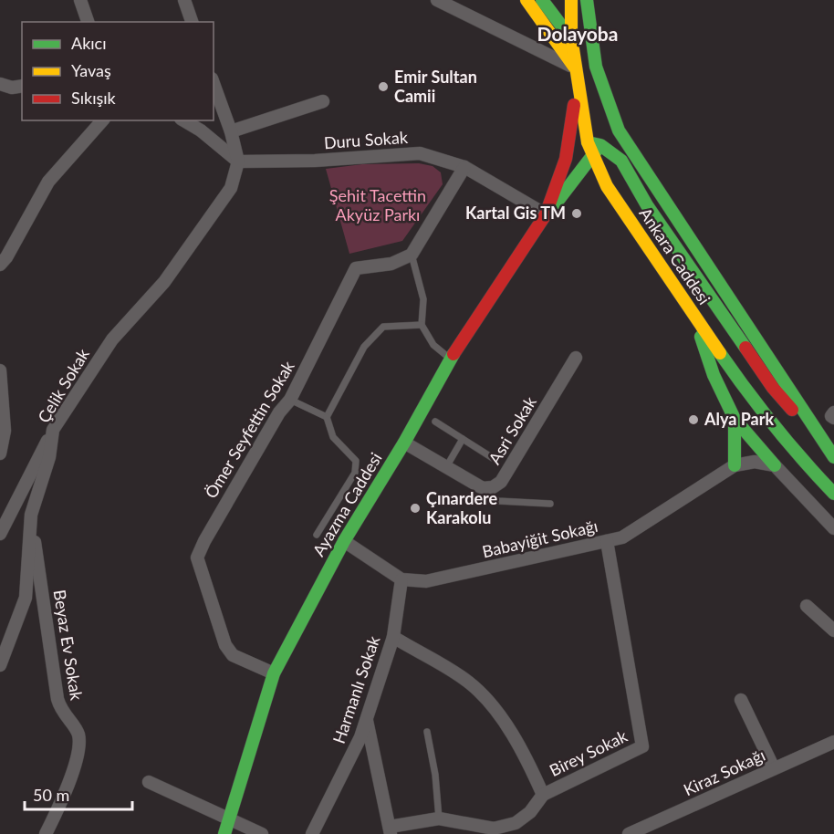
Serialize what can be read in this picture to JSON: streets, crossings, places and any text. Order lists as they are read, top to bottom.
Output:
{
  "streets": {
    "main road": ["Ankara Caddesi", "Ayazma Caddesi"],
    "street": [
      "Duru Sokak",
      "Çelik Sokak",
      "Ömer Seyfettin Sokak",
      "Asri Sokak",
      "Babayiğit Sokağı",
      "Beyaz Ev Sokak",
      "Harmanlı Sokak",
      "Birey Sokak",
      "Kiraz Sokağı"
    ]
  },
  "crossings": [
    ["Duru Sokak", "Çelik Sokak"],
    ["Duru Sokak", "Ayazma Caddesi"],
    ["Çelik Sokak", "Beyaz Ev Sokak"],
    ["Ömer Seyfettin Sokak", "Ayazma Caddesi"],
    ["Asri Sokak", "Ayazma Caddesi"],
    ["Babayiğit Sokağı", "Harmanlı Sokak"],
    ["Babayiğit Sokağı", "Birey Sokak"]
  ],
  "districts": ["Dolayoba"],
  "parks": ["Şehit Tacettin Akyüz Parkı"],
  "places": [
    "Emir Sultan Camii",
    "Kartal Gis TM",
    "Alya Park",
    "Çınardere Karakolu"
  ],
  "legend": ["Akıcı", "Yavaş", "Sıkışık"],
  "scale_bar": "50 m"
}
